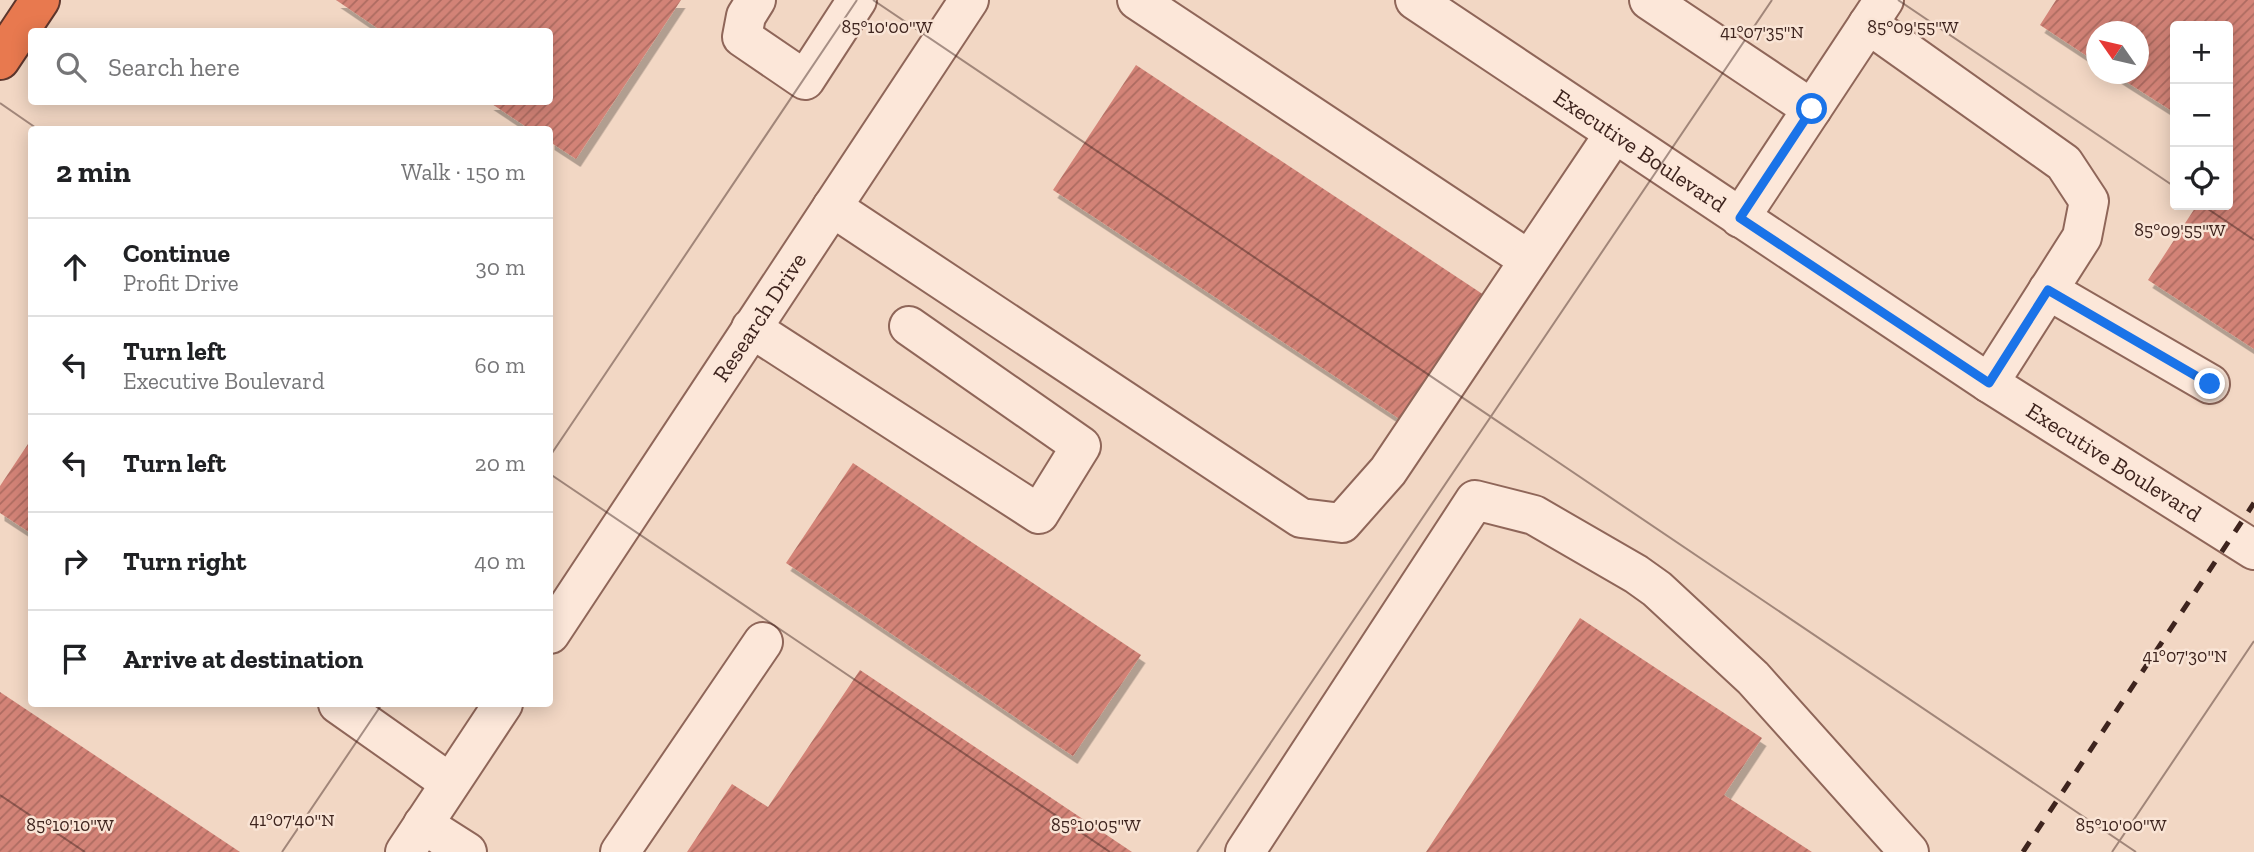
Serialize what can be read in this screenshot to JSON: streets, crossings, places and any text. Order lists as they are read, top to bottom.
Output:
{
  "streets": {
    "street": ["Executive Boulevard", "Research Drive"]
  },
  "north": "top left",
  "page": {
    "map_buttons": ["+", "−"],
    "search": "Search here",
    "heading": ["2 min", "Walk · 150 m"],
    "list": [
      ["Continue", "Profit Drive", "30 m"],
      ["Turn left", "Executive Boulevard", "60 m"],
      ["Turn left", "20 m"],
      ["Turn right", "40 m"],
      "Arrive at destination"
    ]
  },
  "coordinates": [
    "85°10'00\"W",
    "85°09'55\"W",
    "41°07'35\"N",
    "41°07'30\"N",
    "41°07'40\"N",
    "85°10'10\"W",
    "85°10'05\"W"
  ]
}
